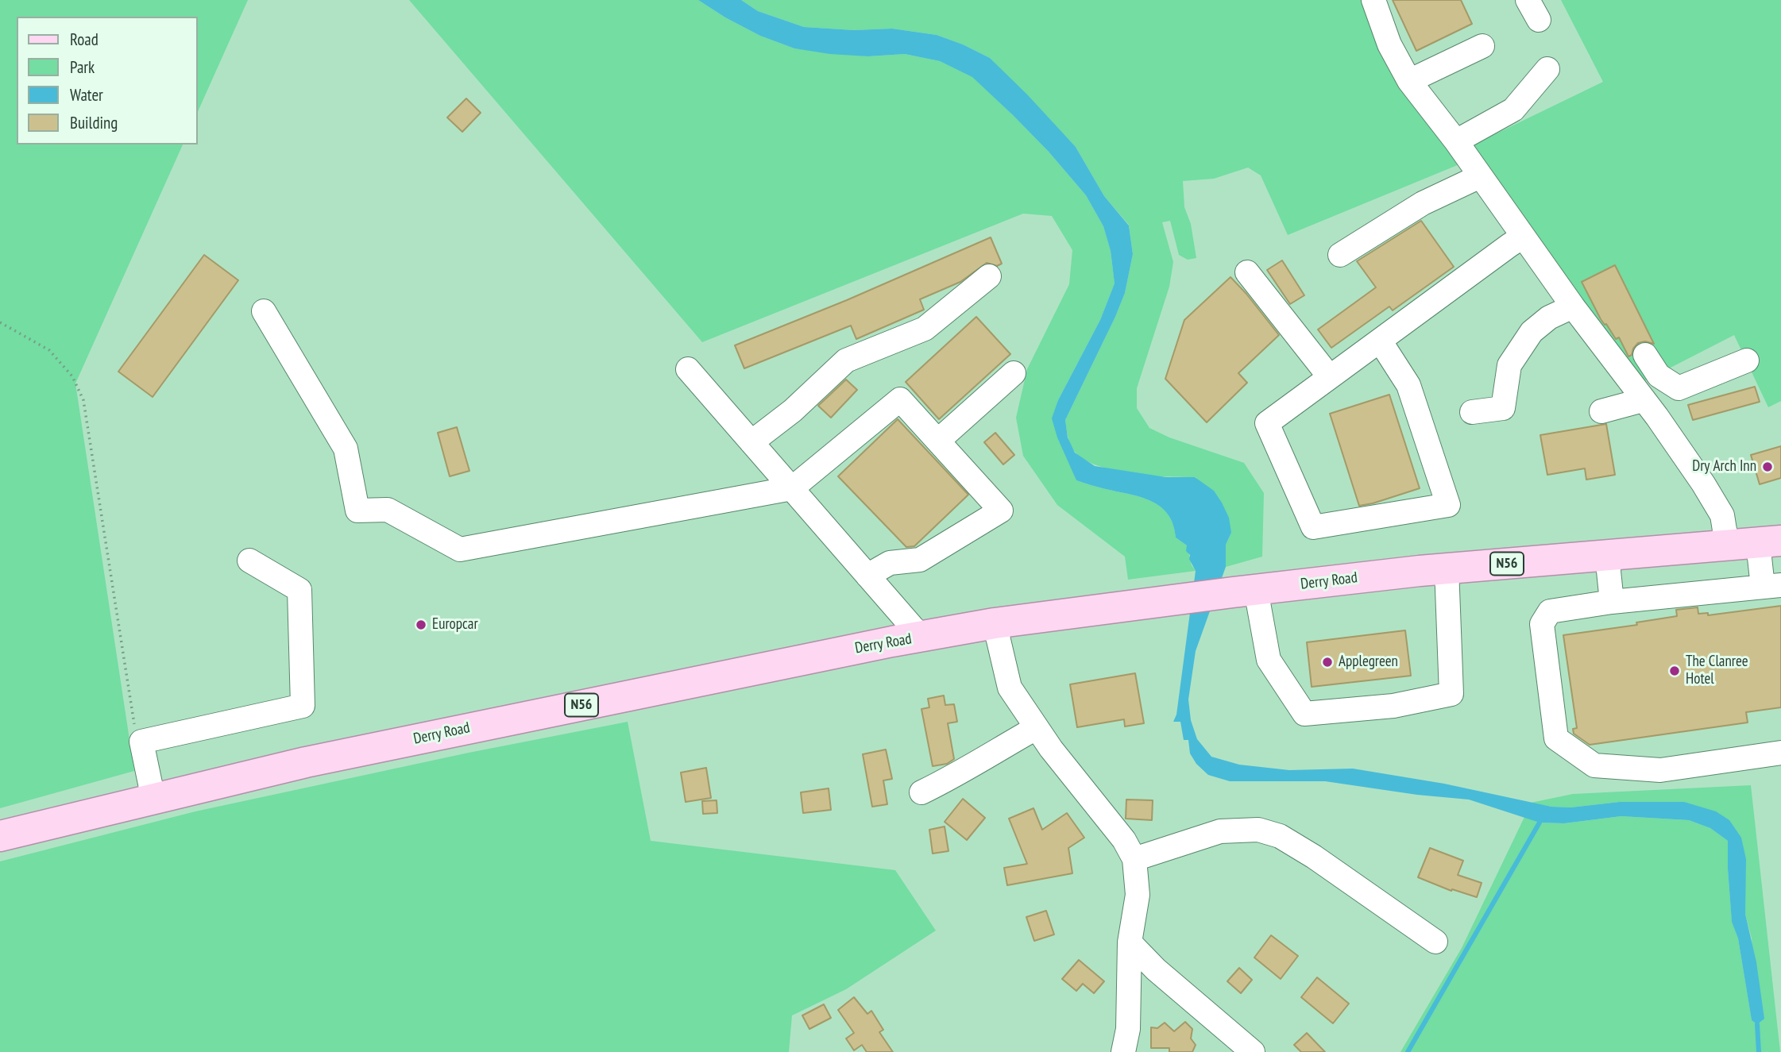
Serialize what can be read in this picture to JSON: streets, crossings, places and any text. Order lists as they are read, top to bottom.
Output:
{
  "streets": {
    "main road": ["N56", "Derry Road"]
  },
  "places": [
    "Dry Arch Inn",
    "Europcar",
    "Applegreen",
    "The Clanree Hotel"
  ],
  "legend": [
    "Road",
    "Park",
    "Water",
    "Building"
  ]
}
